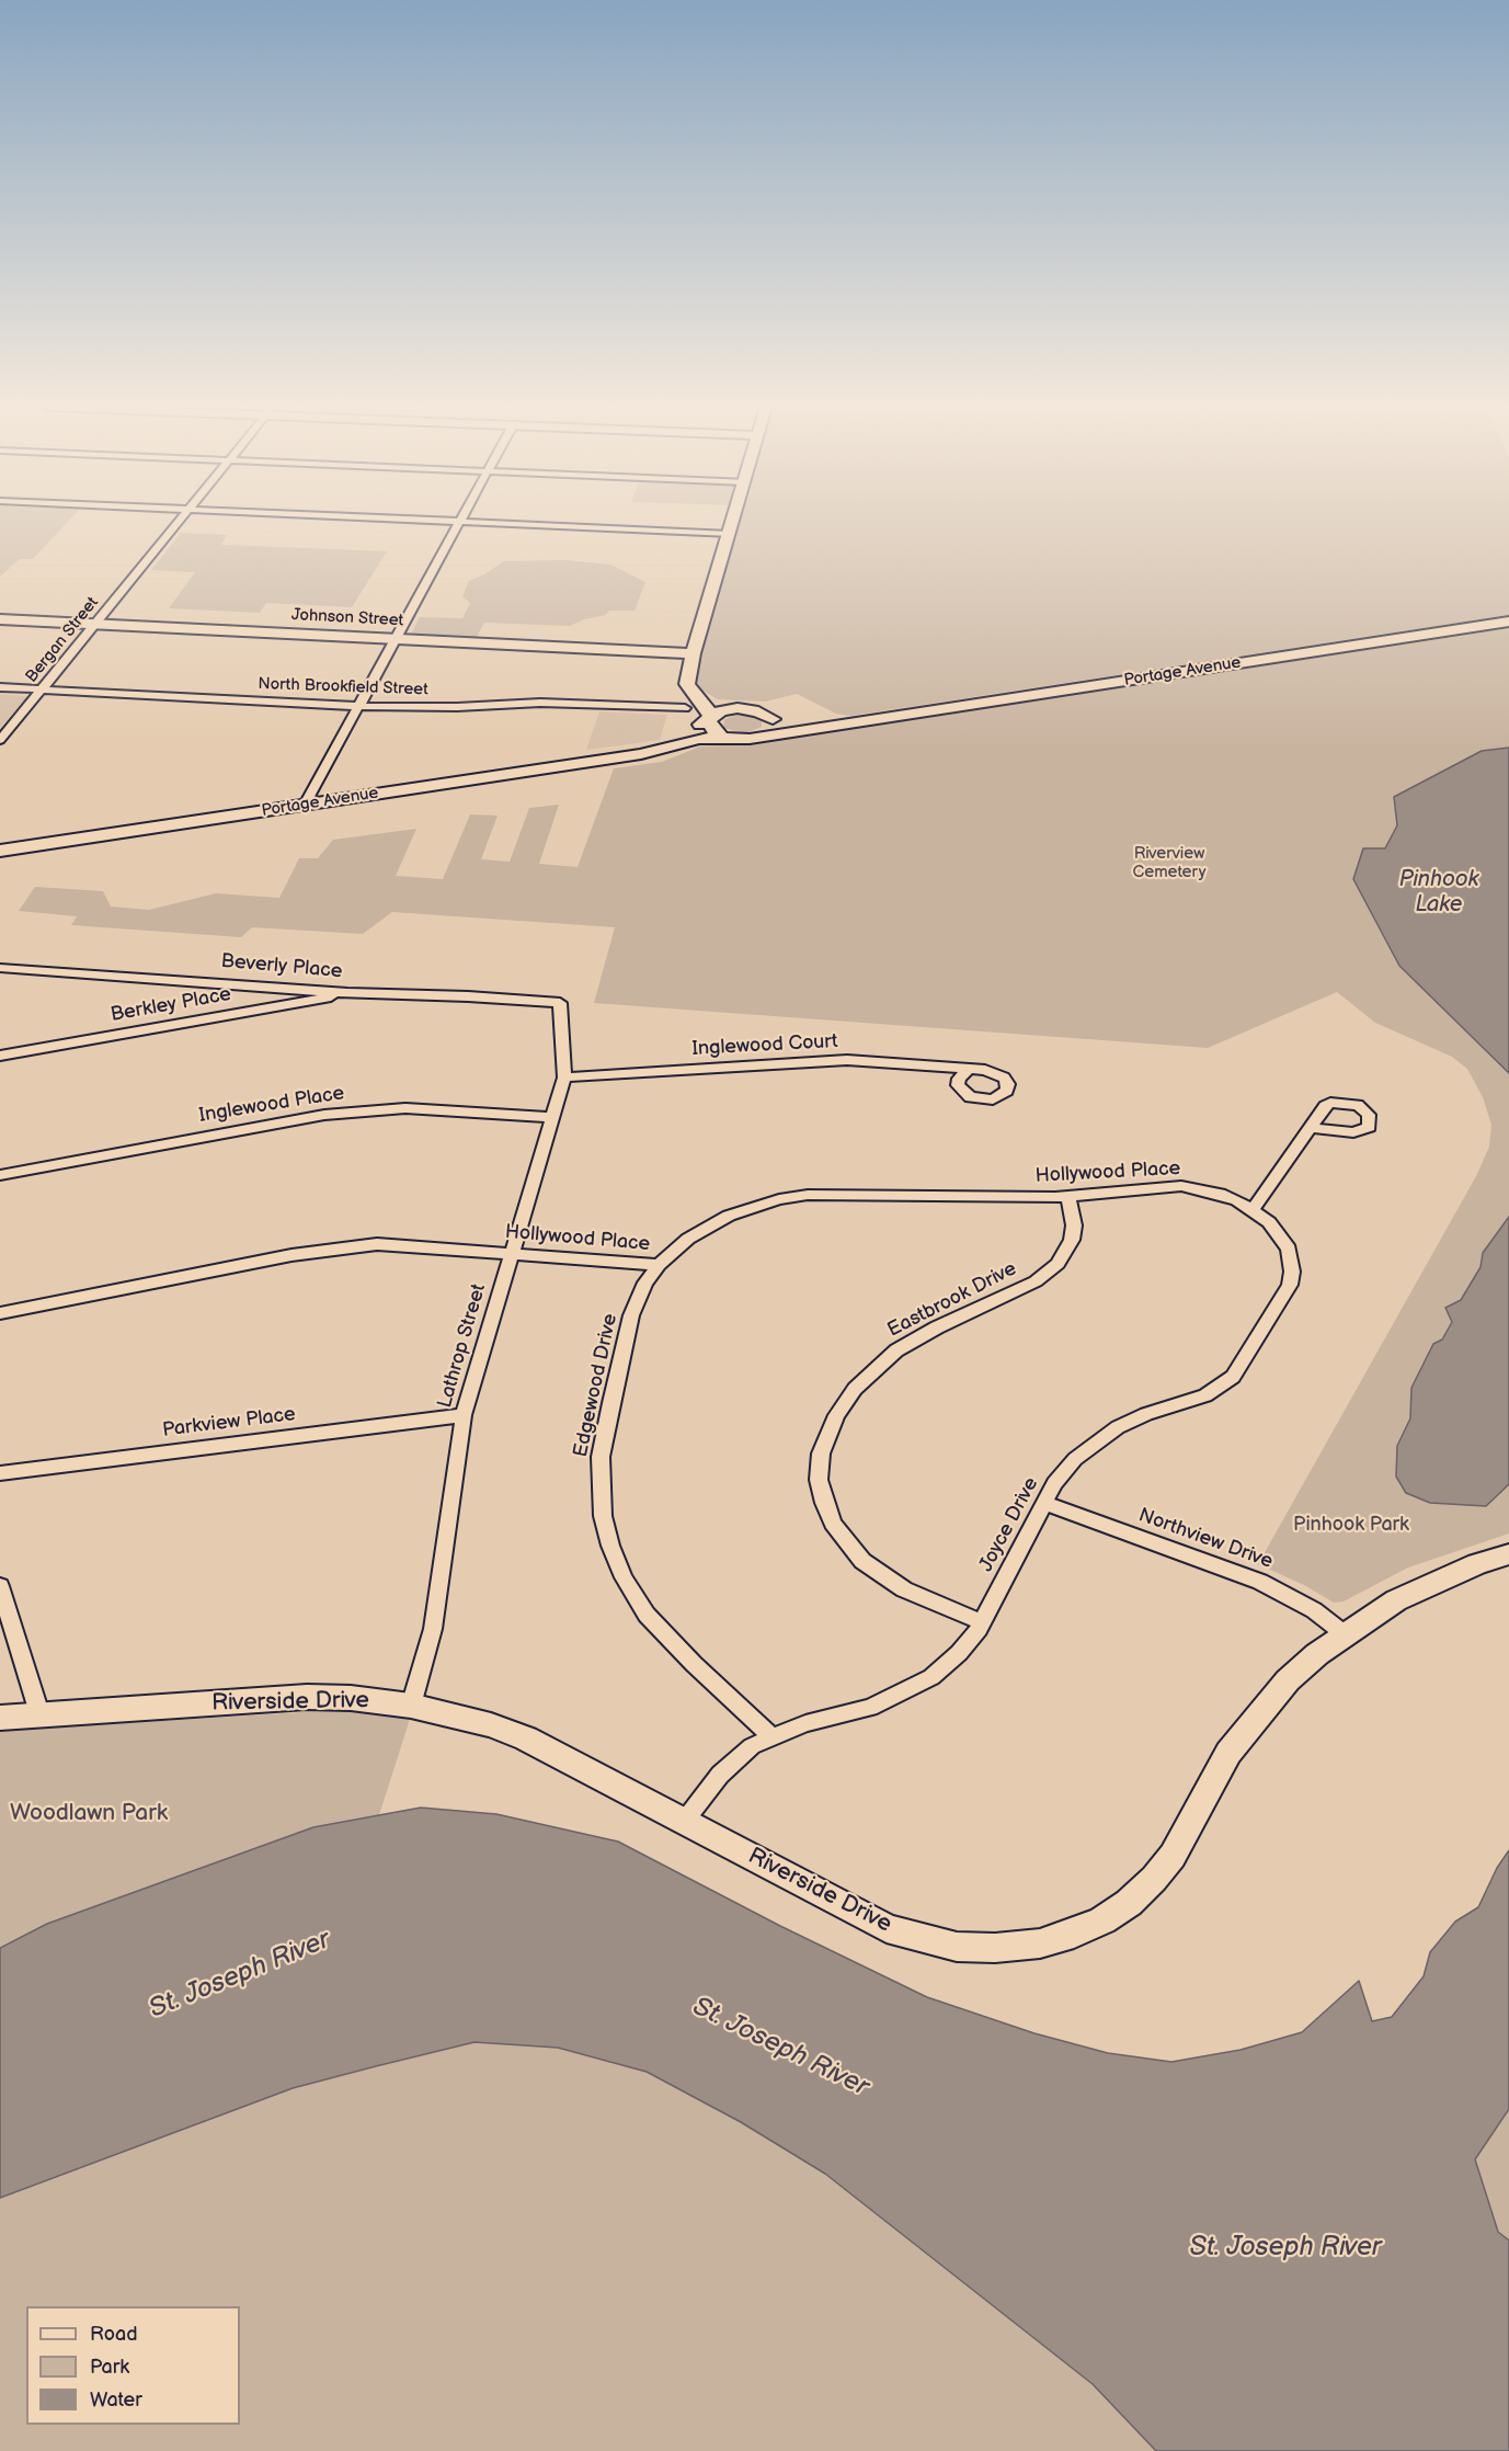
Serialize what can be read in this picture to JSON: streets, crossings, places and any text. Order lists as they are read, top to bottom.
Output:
{
  "streets": {
    "street": [
      "Johnson Street",
      "Bergan Street",
      "Portage Avenue",
      "North Brookfield Street",
      "Beverly Place",
      "Berkley Place",
      "Inglewood Court",
      "Inglewood Place",
      "Hollywood Place",
      "Eastbrook Drive",
      "Lathrop Street",
      "Edgewood Drive",
      "Parkview Place",
      "Joyce Drive",
      "Northview Drive",
      "Riverside Drive"
    ]
  },
  "crossings": [
    ["Johnson Street", "Bergan Street"],
    ["Bergan Street", "North Brookfield Street"],
    ["Beverly Place", "Berkley Place"],
    ["Beverly Place", "Lathrop Street"],
    ["Inglewood Court", "Lathrop Street"],
    ["Inglewood Place", "Lathrop Street"],
    ["Hollywood Place", "Eastbrook Drive"],
    ["Hollywood Place", "Lathrop Street"],
    ["Hollywood Place", "Edgewood Drive"],
    ["Hollywood Place", "Joyce Drive"],
    ["Eastbrook Drive", "Joyce Drive"],
    ["Lathrop Street", "Parkview Place"],
    ["Lathrop Street", "Riverside Drive"],
    ["Edgewood Drive", "Joyce Drive"],
    ["Joyce Drive", "Northview Drive"],
    ["Joyce Drive", "Riverside Drive"],
    ["Northview Drive", "Riverside Drive"]
  ],
  "water": ["Pinhook Lake", "St. Joseph River"],
  "parks": ["Riverview Cemetery", "Pinhook Park", "Woodlawn Park"],
  "legend": ["Road", "Park", "Water"]
}
